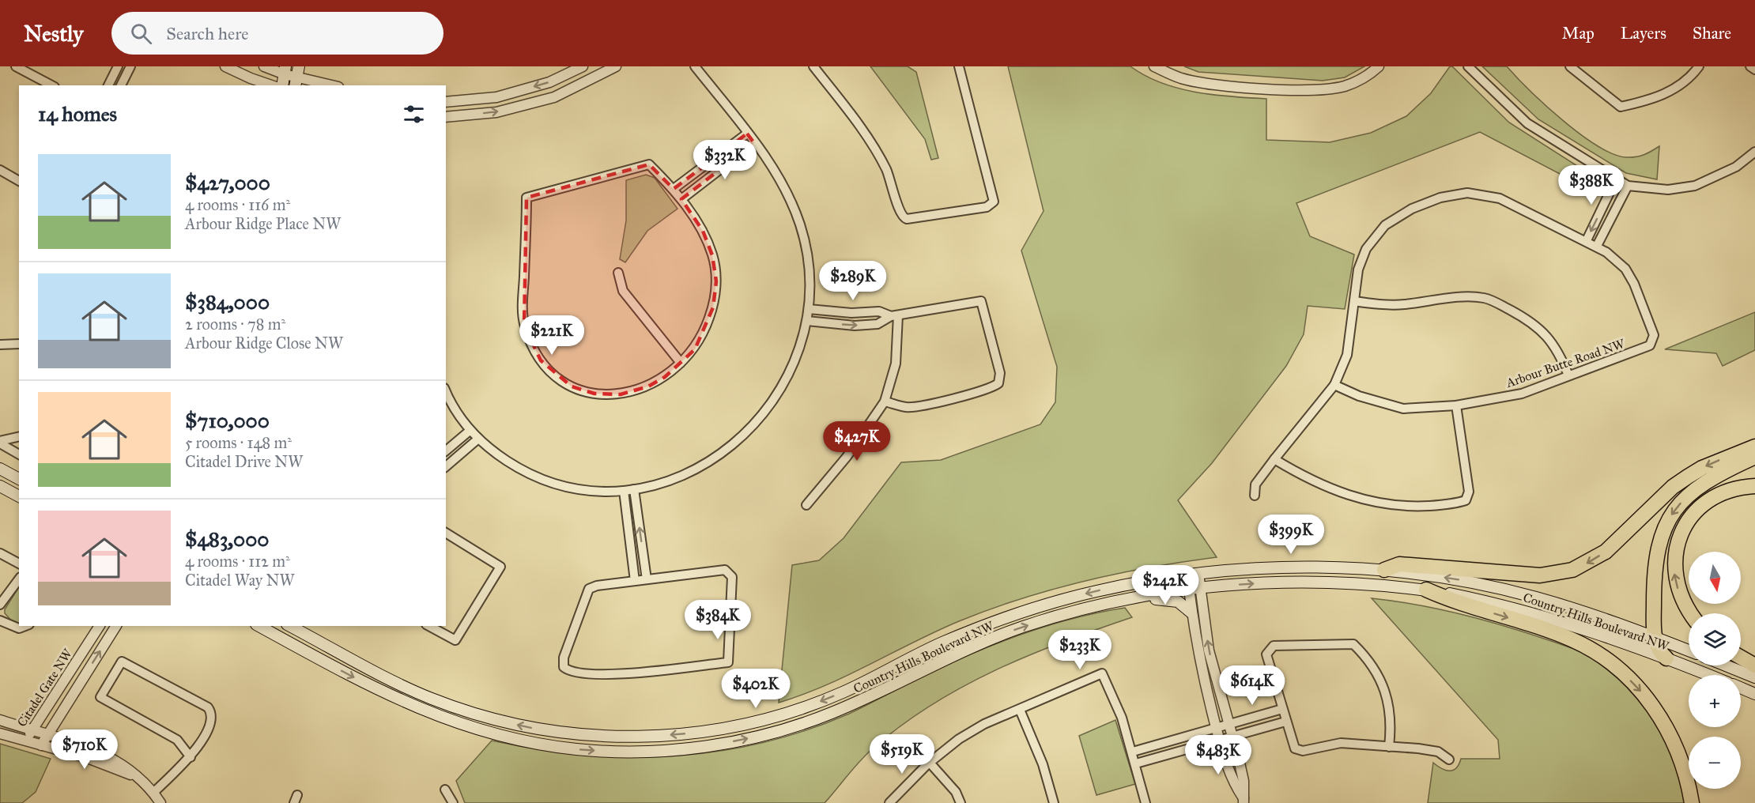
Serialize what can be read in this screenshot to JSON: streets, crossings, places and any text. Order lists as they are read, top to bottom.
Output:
{
  "streets": {
    "main road": ["Country Hills Boulevard NW"],
    "street": ["Arbour Butte Road NW", "Citadel Gate NW"]
  },
  "north": "bottom",
  "page": {
    "header": "Nestly",
    "search": "Search here",
    "nav": ["Map", "Layers", "Share"],
    "heading": "14 homes",
    "price": [
      "$332K",
      "$388K",
      "$289K",
      "$221K",
      "$427K",
      "$399K",
      "$242K",
      "$384K",
      "$233K",
      "$614K",
      "$402K",
      "$710K",
      "$519K",
      "$483K"
    ],
    "list": [
      {
        "name": "$427,000",
        "note": "4 rooms · 116 m² · Arbour Ridge Place NW"
      },
      {
        "name": "$384,000",
        "note": "2 rooms · 78 m² · Arbour Ridge Close NW"
      },
      {
        "name": "$710,000",
        "note": "5 rooms · 148 m² · Citadel Drive NW"
      },
      {
        "name": "$483,000",
        "note": "4 rooms · 112 m² · Citadel Way NW"
      }
    ],
    "map_buttons": ["+", "−"]
  }
}
